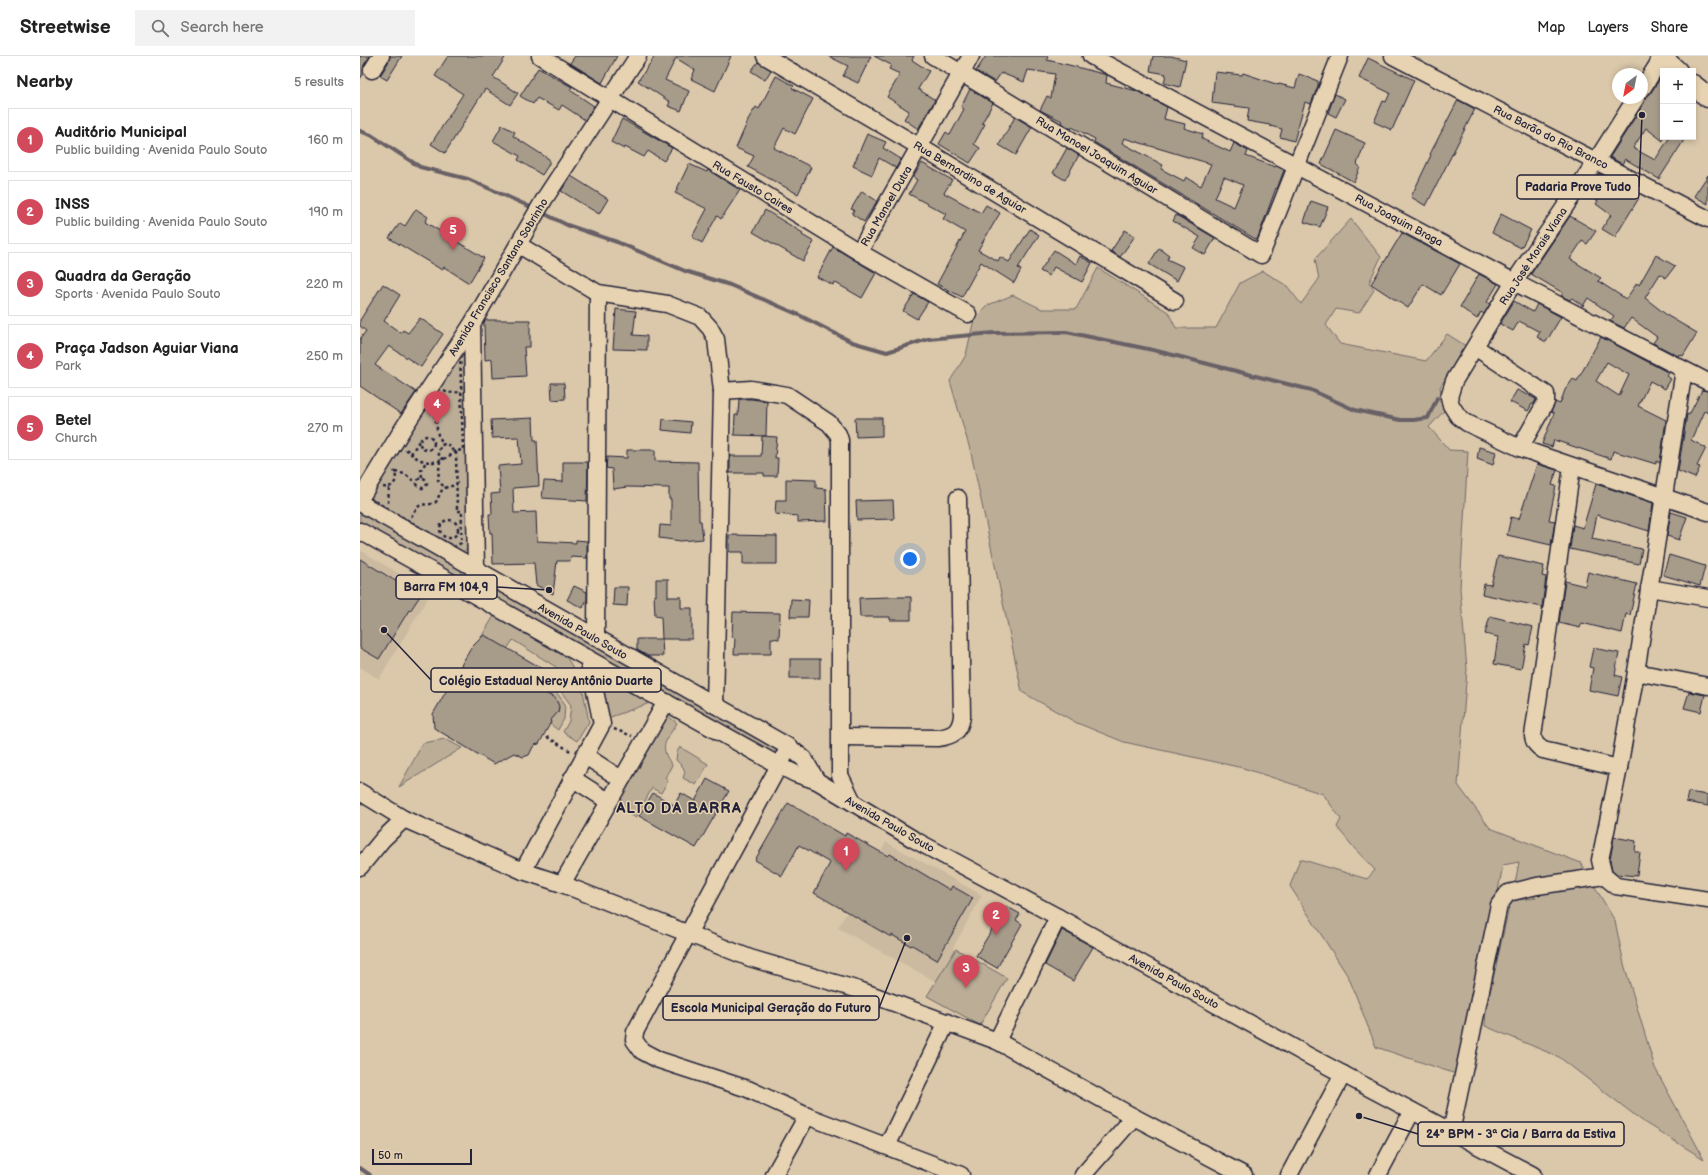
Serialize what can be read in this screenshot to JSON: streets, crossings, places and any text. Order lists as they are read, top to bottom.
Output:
{
  "streets": {
    "street": [
      "Rua Barão do Rio Branco",
      "Rua Manoel Joaquim Aguiar",
      "Rua Bernardino de Aguiar",
      "Rua Fausto Caires",
      "Rua Manoel Dutra",
      "Rua Joaquim Braga",
      "Rua José Morais Viana",
      "Avenida Francisco Santana Sobrinho",
      "Avenida Paulo Souto"
    ]
  },
  "crossings": [
    ["Rua Barão do Rio Branco", "Rua José Morais Viana"],
    ["Rua Manoel Joaquim Aguiar", "Rua Manoel Dutra"],
    ["Rua Manoel Joaquim Aguiar", "Rua Joaquim Braga"],
    ["Rua Bernardino de Aguiar", "Rua Manoel Dutra"],
    ["Rua Fausto Caires", "Rua Manoel Dutra"],
    ["Rua Fausto Caires", "Avenida Francisco Santana Sobrinho"],
    ["Rua Joaquim Braga", "Rua José Morais Viana"]
  ],
  "districts": ["ALTO DA BARRA"],
  "places": [
    "Padaria Prove Tudo",
    "Barra FM 104,9",
    "Colégio Estadual Nercy Antônio Duarte",
    "Escola Municipal Geração do Futuro",
    "24º BPM - 3ª Cia / Barra da Estiva"
  ],
  "scale_bar": "50 m",
  "north": "bottom left",
  "page": {
    "header": "Streetwise",
    "search": "Search here",
    "nav": ["Map", "Layers", "Share"],
    "heading": ["Nearby", "5 results"],
    "map_buttons": ["+", "−"],
    "list": [
      {
        "mark": "1",
        "name": "Auditório Municipal",
        "note": "Public building · Avenida Paulo Souto",
        "value": "160 m"
      },
      {
        "mark": "2",
        "name": "INSS",
        "note": "Public building · Avenida Paulo Souto",
        "value": "190 m"
      },
      {
        "mark": "3",
        "name": "Quadra da Geração",
        "note": "Sports · Avenida Paulo Souto",
        "value": "220 m"
      },
      {
        "mark": "4",
        "name": "Praça Jadson Aguiar Viana",
        "note": "Park",
        "value": "250 m"
      },
      {
        "mark": "5",
        "name": "Betel",
        "note": "Church",
        "value": "270 m"
      }
    ],
    "pins": [
      "5",
      "4",
      "1",
      "2",
      "3"
    ],
    "scale": "50 m"
  }
}
